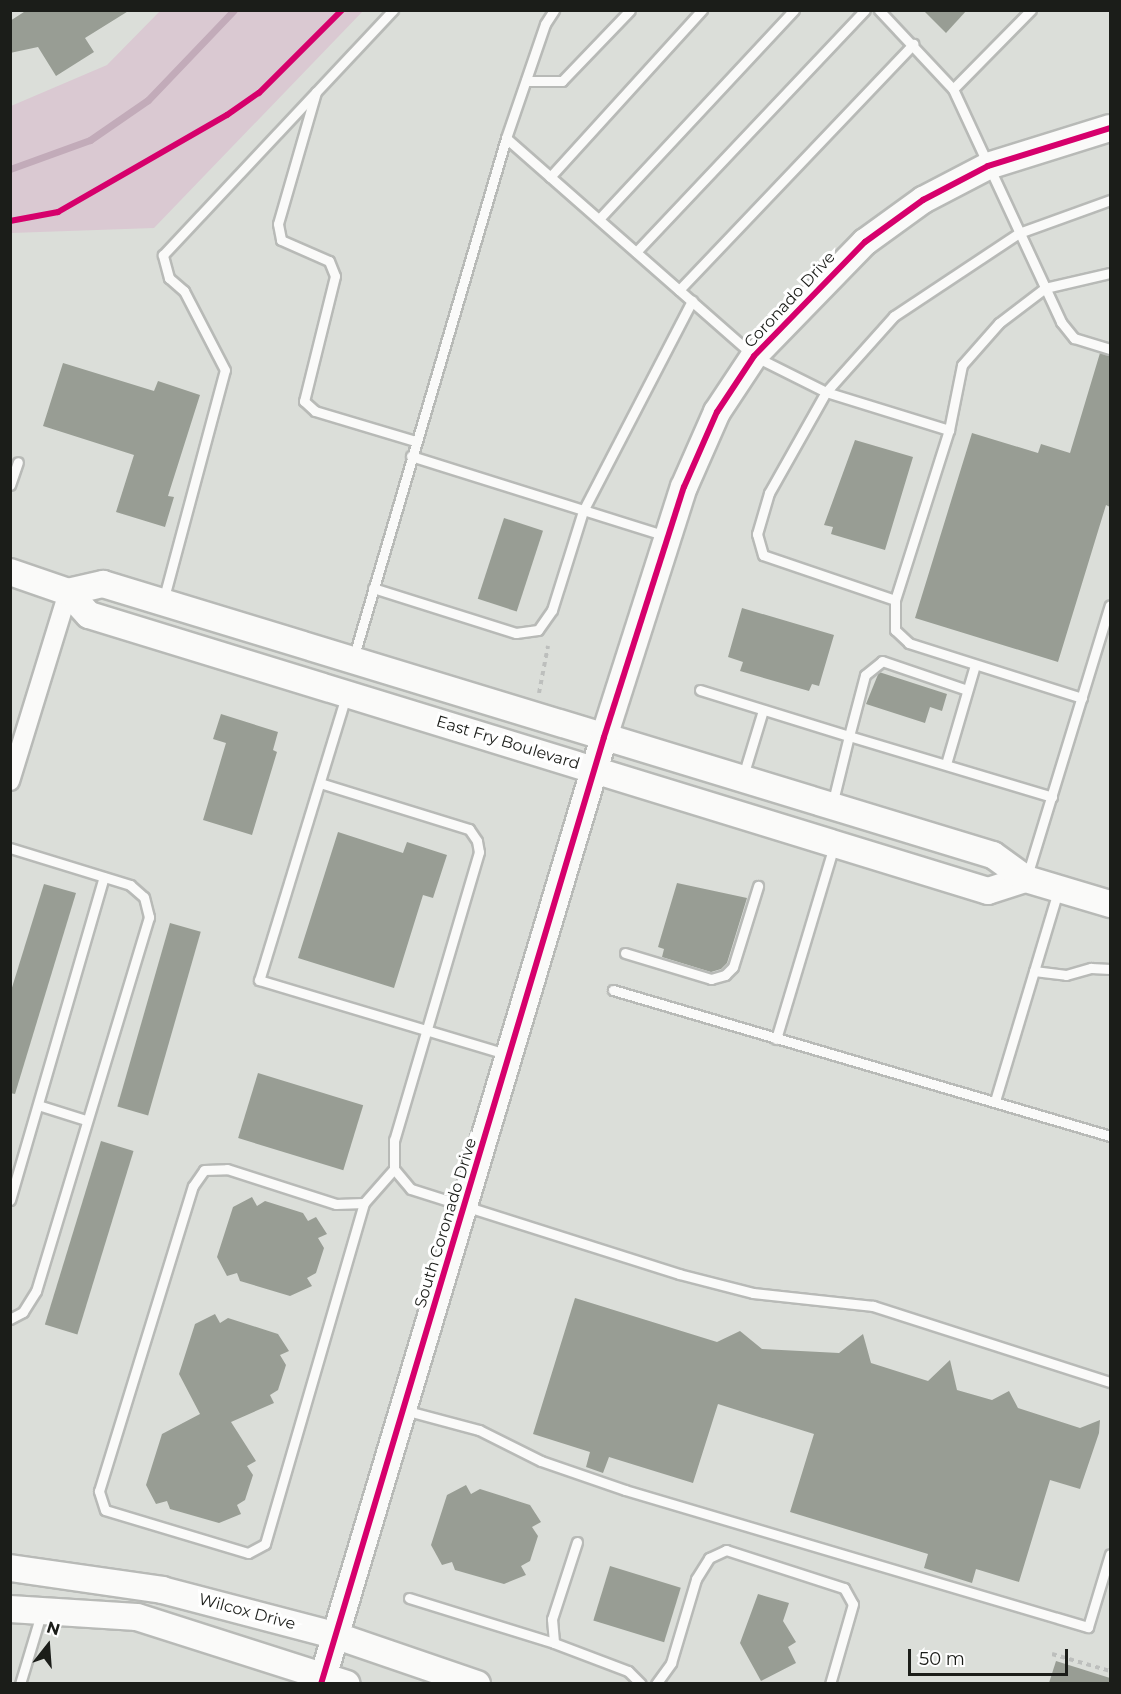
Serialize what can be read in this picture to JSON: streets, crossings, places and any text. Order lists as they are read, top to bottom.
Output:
{
  "streets": {
    "street": [
      "Coronado Drive",
      "East Fry Boulevard",
      "South Coronado Drive",
      "Wilcox Drive"
    ]
  },
  "crossings": [
    ["Coronado Drive", "East Fry Boulevard"],
    ["Coronado Drive", "South Coronado Drive"],
    ["East Fry Boulevard", "South Coronado Drive"],
    ["South Coronado Drive", "Wilcox Drive"]
  ],
  "scale_bar": "50 m",
  "north": "top"
}
